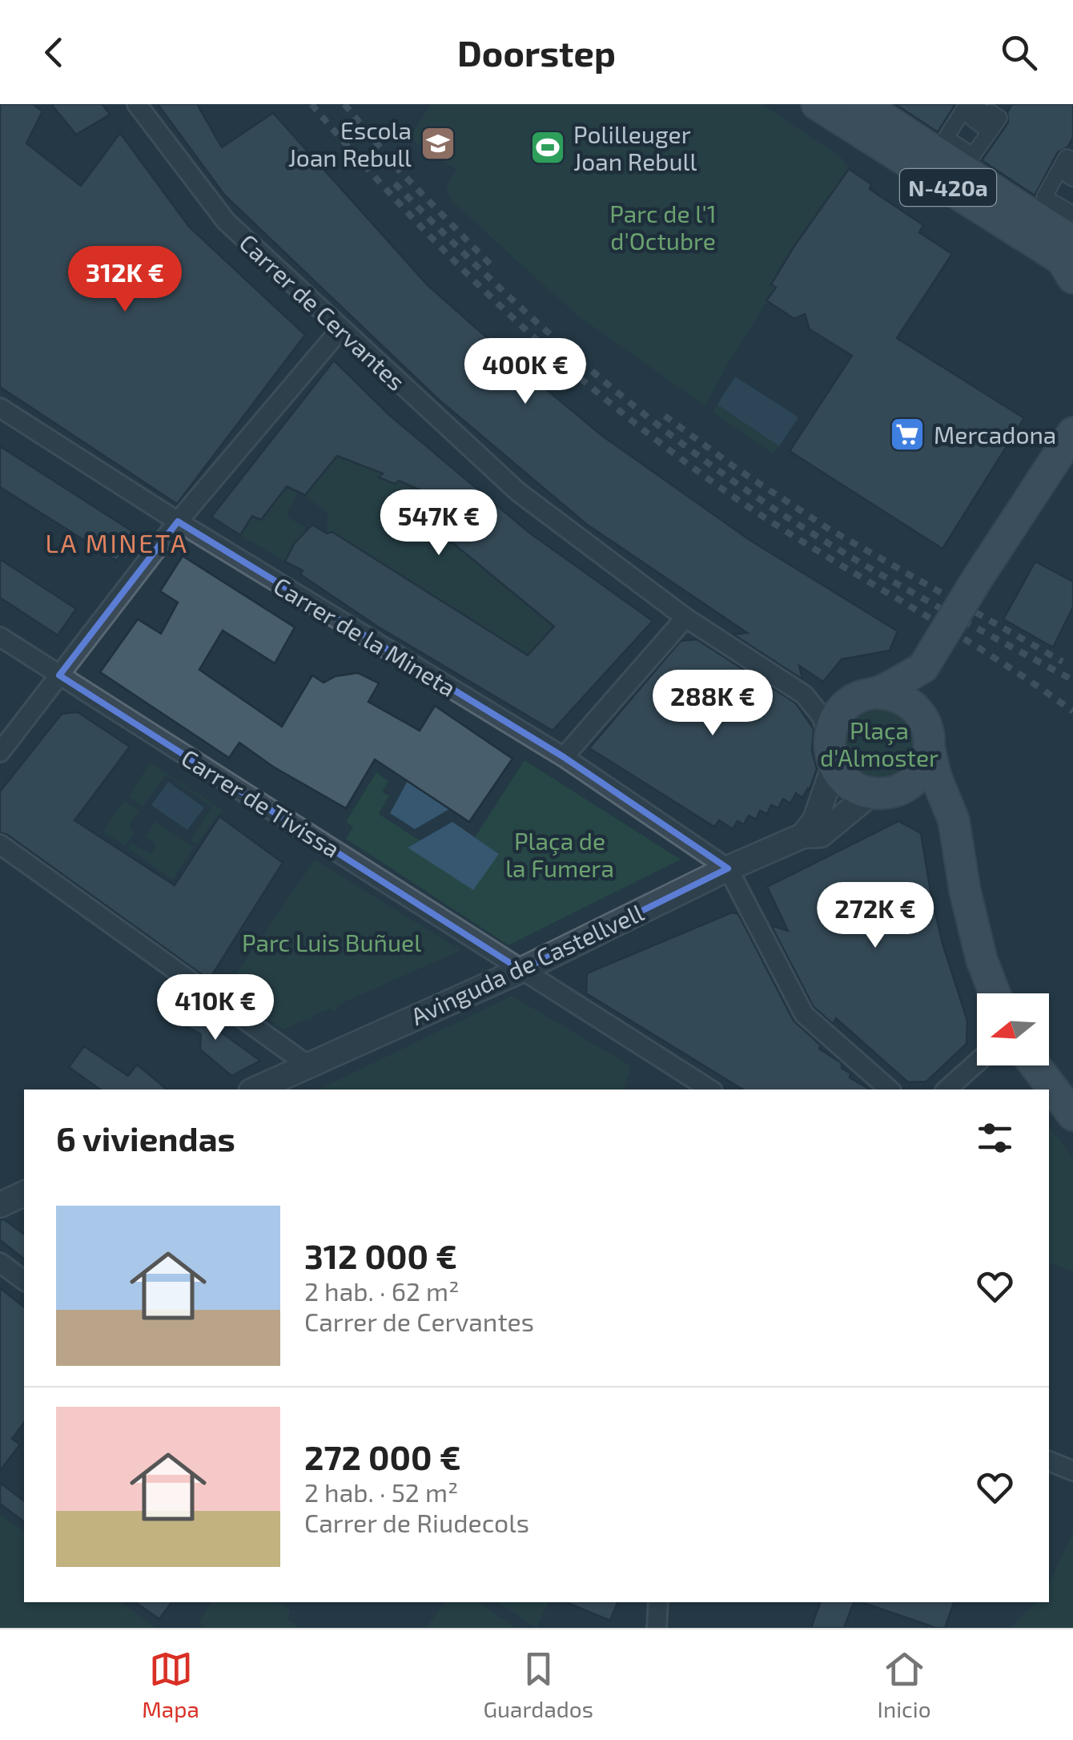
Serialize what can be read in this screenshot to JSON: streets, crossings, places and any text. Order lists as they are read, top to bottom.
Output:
{
  "streets": {
    "main road": ["N-420a"],
    "street": [
      "Carrer de Cervantes",
      "Carrer de la Mineta",
      "Carrer de Tivissa",
      "Avinguda de Castellvell"
    ]
  },
  "crossings": [
    ["Carrer de Cervantes", "Avinguda de Castellvell"],
    ["Carrer de la Mineta", "Avinguda de Castellvell"],
    ["Carrer de Tivissa", "Avinguda de Castellvell"]
  ],
  "districts": ["LA MINETA"],
  "parks": [
    "Parc de l'1 d'Octubre",
    "Plaça d'Almoster",
    "Plaça de la Fumera",
    "Parc Luis Buñuel"
  ],
  "places": {
    "school or university": ["Escola Joan Rebull"],
    "sports": ["Polilleuger Joan Rebull"],
    "supermarket": ["Mercadona"]
  },
  "north": "left",
  "page": {
    "header": "Doorstep",
    "price": [
      "312K €",
      "400K €",
      "547K €",
      "288K €",
      "272K €",
      "410K €"
    ],
    "heading": "6 viviendas",
    "list": [
      {
        "name": "312 000 €",
        "note": "2 hab. · 62 m² · Carrer de Cervantes"
      },
      {
        "name": "272 000 €",
        "note": "2 hab. · 52 m² · Carrer de Riudecols"
      }
    ],
    "tabs": ["Mapa", "Guardados", "Inicio"]
  }
}
